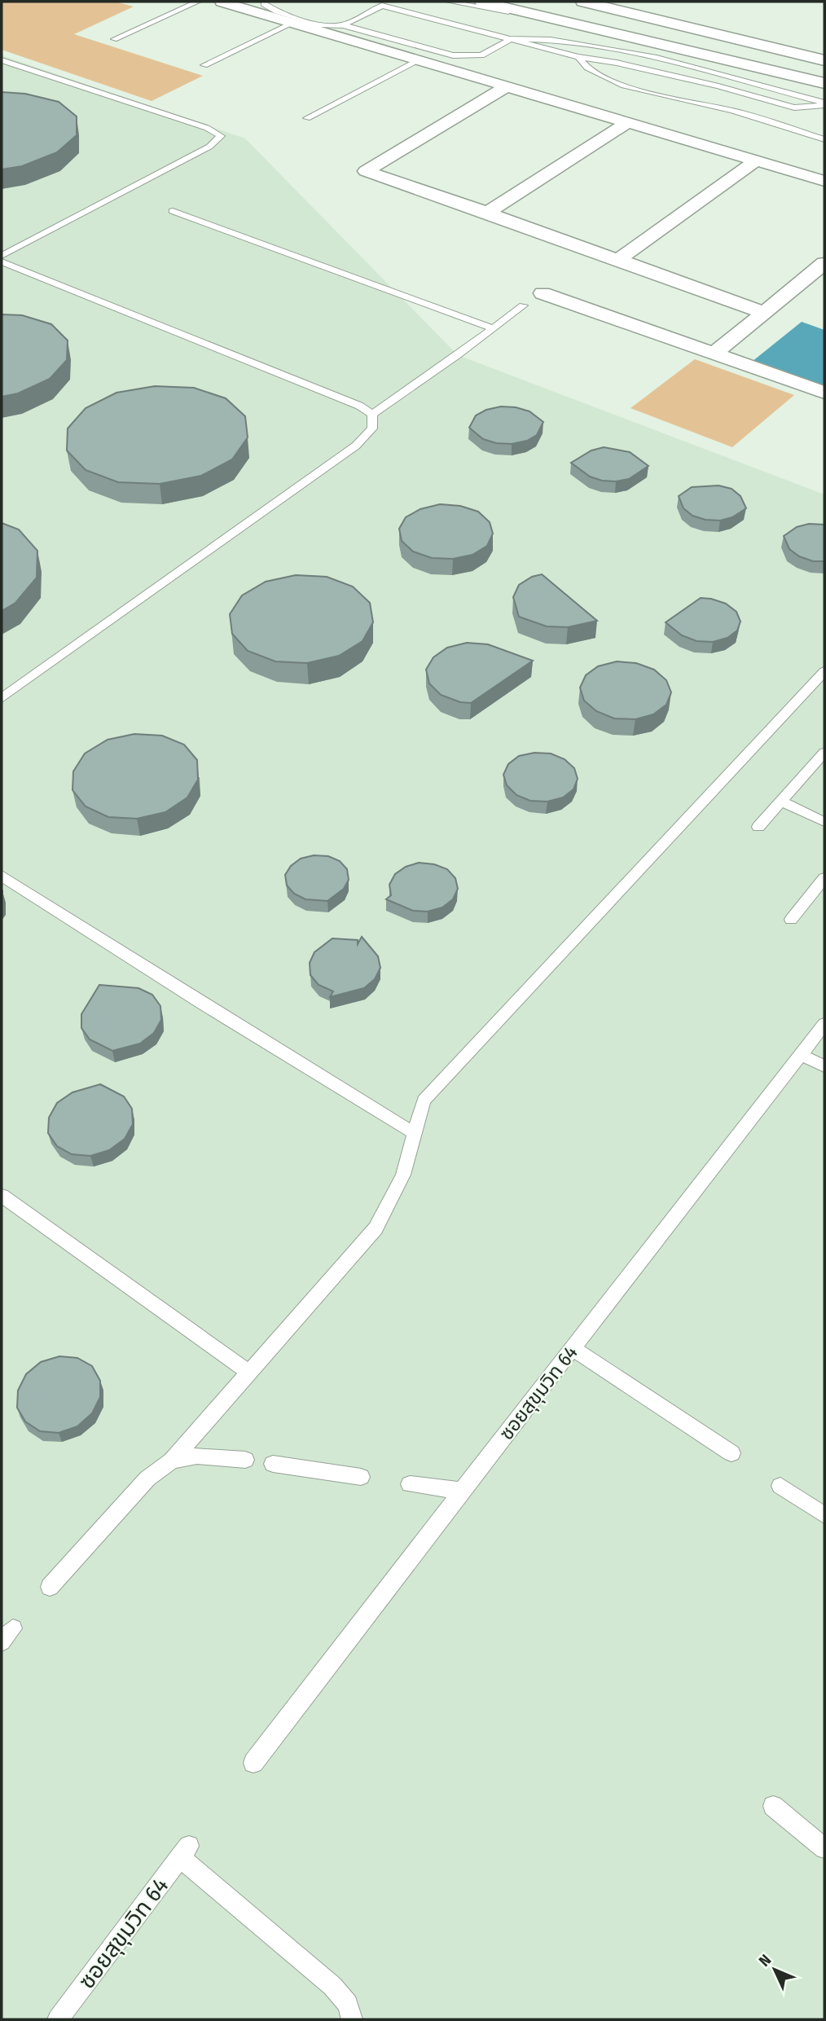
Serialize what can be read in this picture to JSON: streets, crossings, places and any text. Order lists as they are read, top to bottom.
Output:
{
  "streets": {
    "lane": ["ซอยสุขุมวิท 64"]
  },
  "north": "top left"
}
